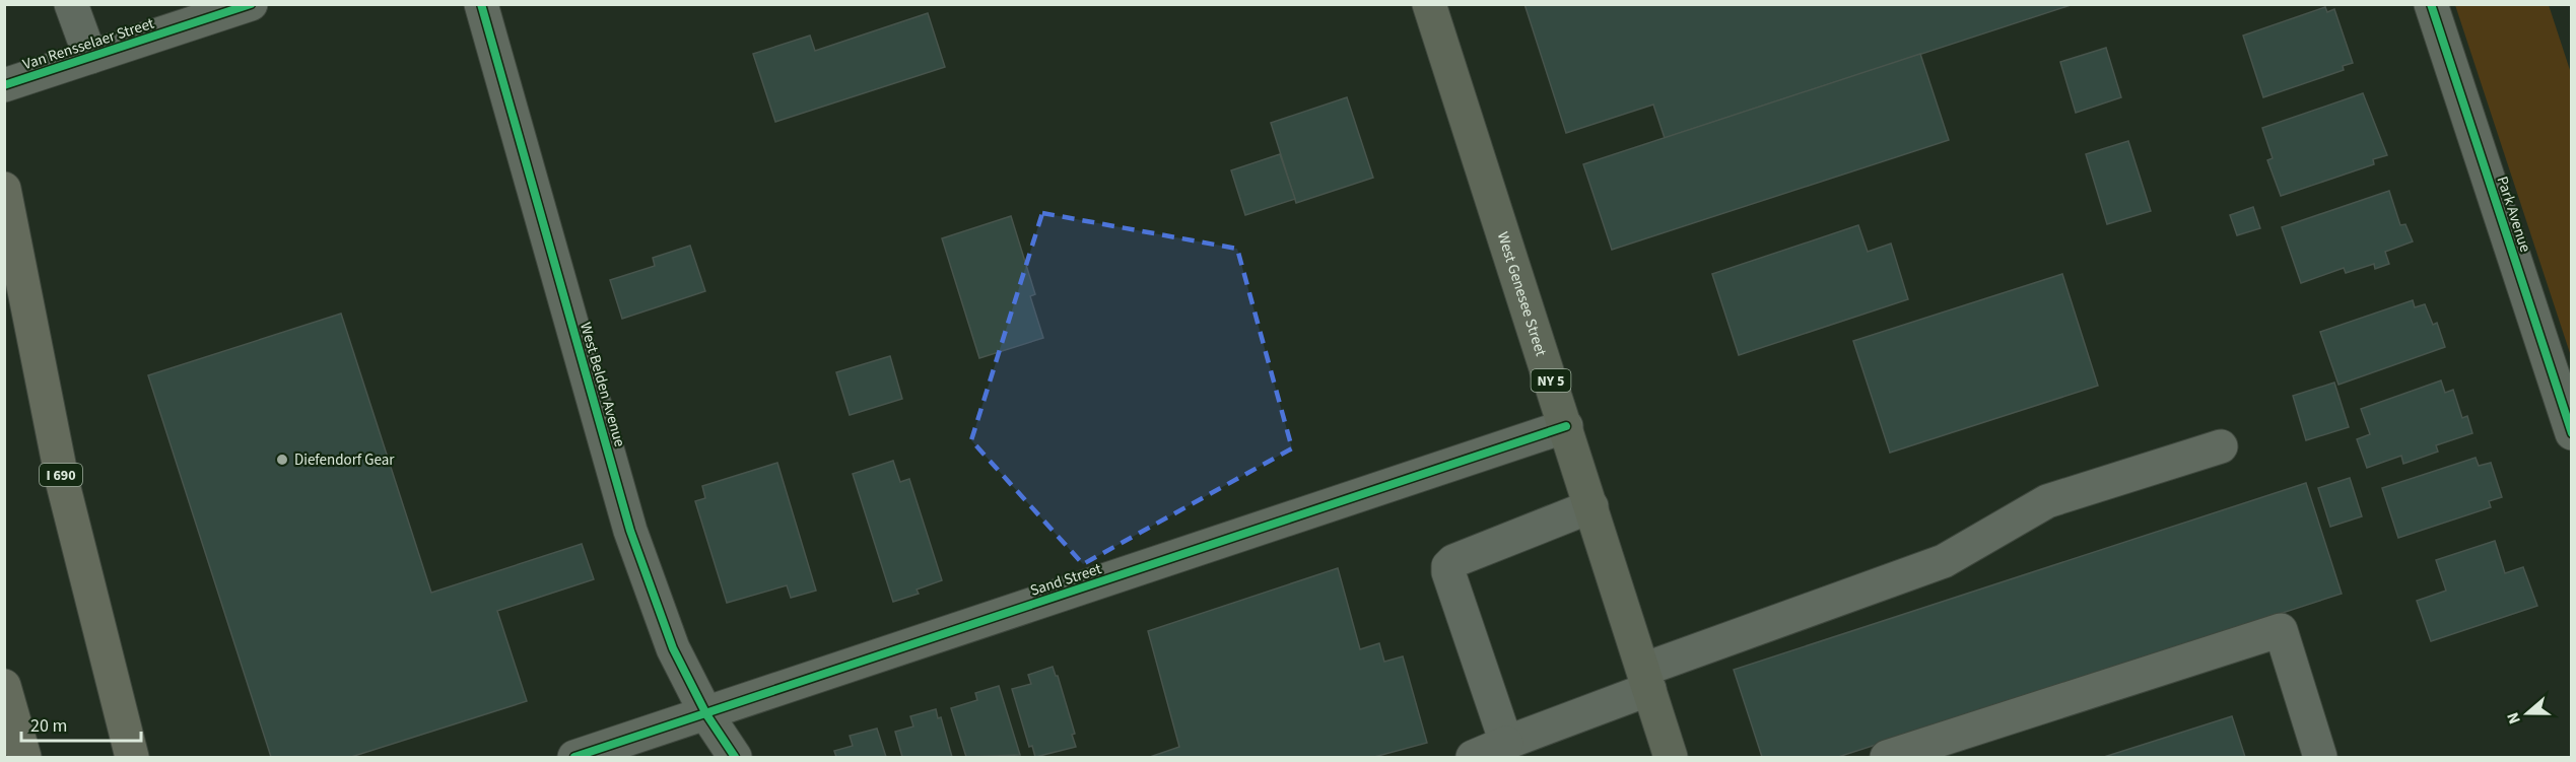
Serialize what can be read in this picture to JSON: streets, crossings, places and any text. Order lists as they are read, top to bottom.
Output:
{
  "streets": {
    "highway": ["I 690"],
    "main road": ["West Genesee Street", "NY 5"],
    "street": [
      "Van Rensselaer Street",
      "Park Avenue",
      "West Belden Avenue",
      "Sand Street"
    ]
  },
  "crossings": [
    ["West Genesee Street", "Sand Street"],
    ["West Belden Avenue", "Sand Street"]
  ],
  "places": ["Diefendorf Gear"],
  "scale_bar": "20 m",
  "north": "left"
}
